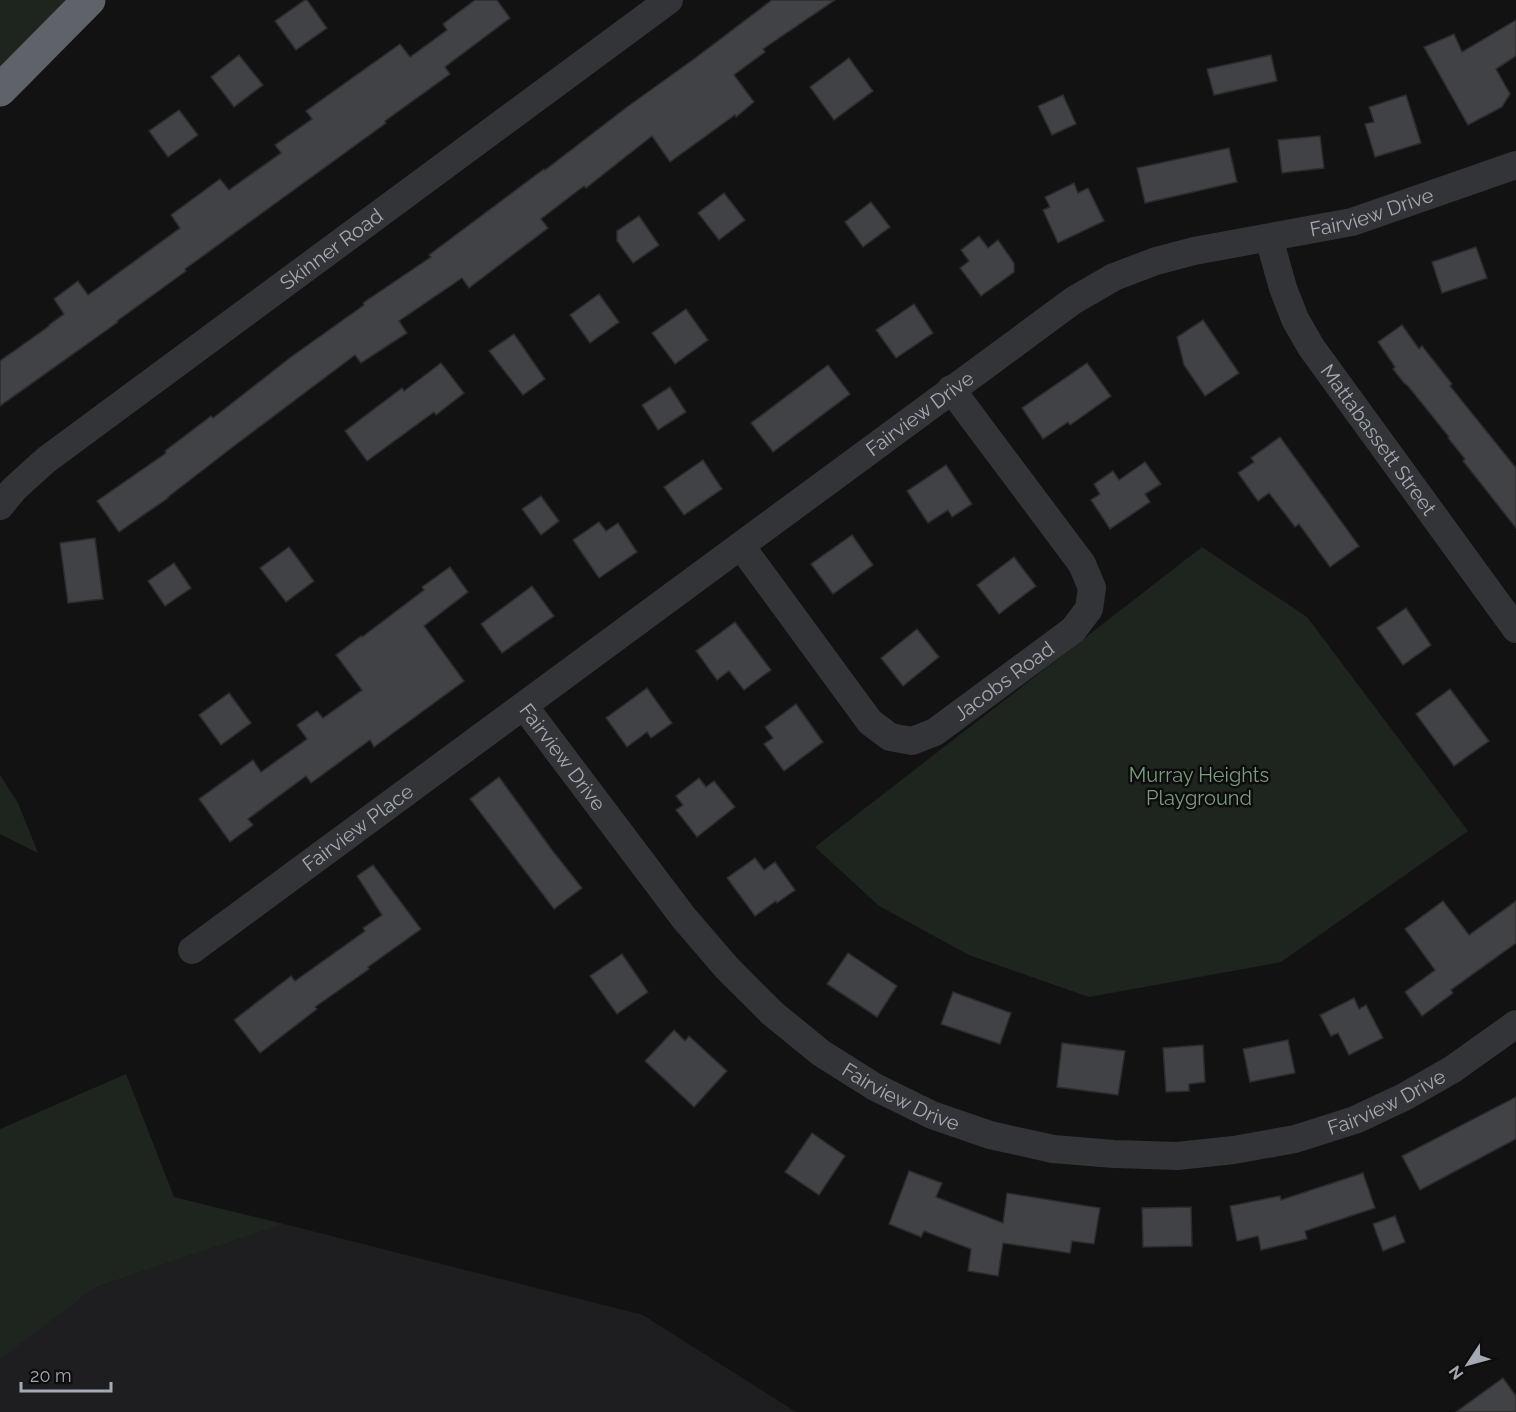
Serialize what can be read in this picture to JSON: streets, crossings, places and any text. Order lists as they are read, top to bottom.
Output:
{
  "streets": {
    "street": [
      "Fairview Drive",
      "Skinner Road",
      "Mattabassett Street",
      "Jacobs Road",
      "Fairview Place"
    ]
  },
  "crossings": [
    ["Fairview Drive", "Mattabassett Street"],
    ["Fairview Drive", "Jacobs Road"],
    ["Fairview Drive", "Fairview Place"]
  ],
  "parks": ["Murray Heights Playground"],
  "scale_bar": "20 m",
  "north": "bottom left"
}
